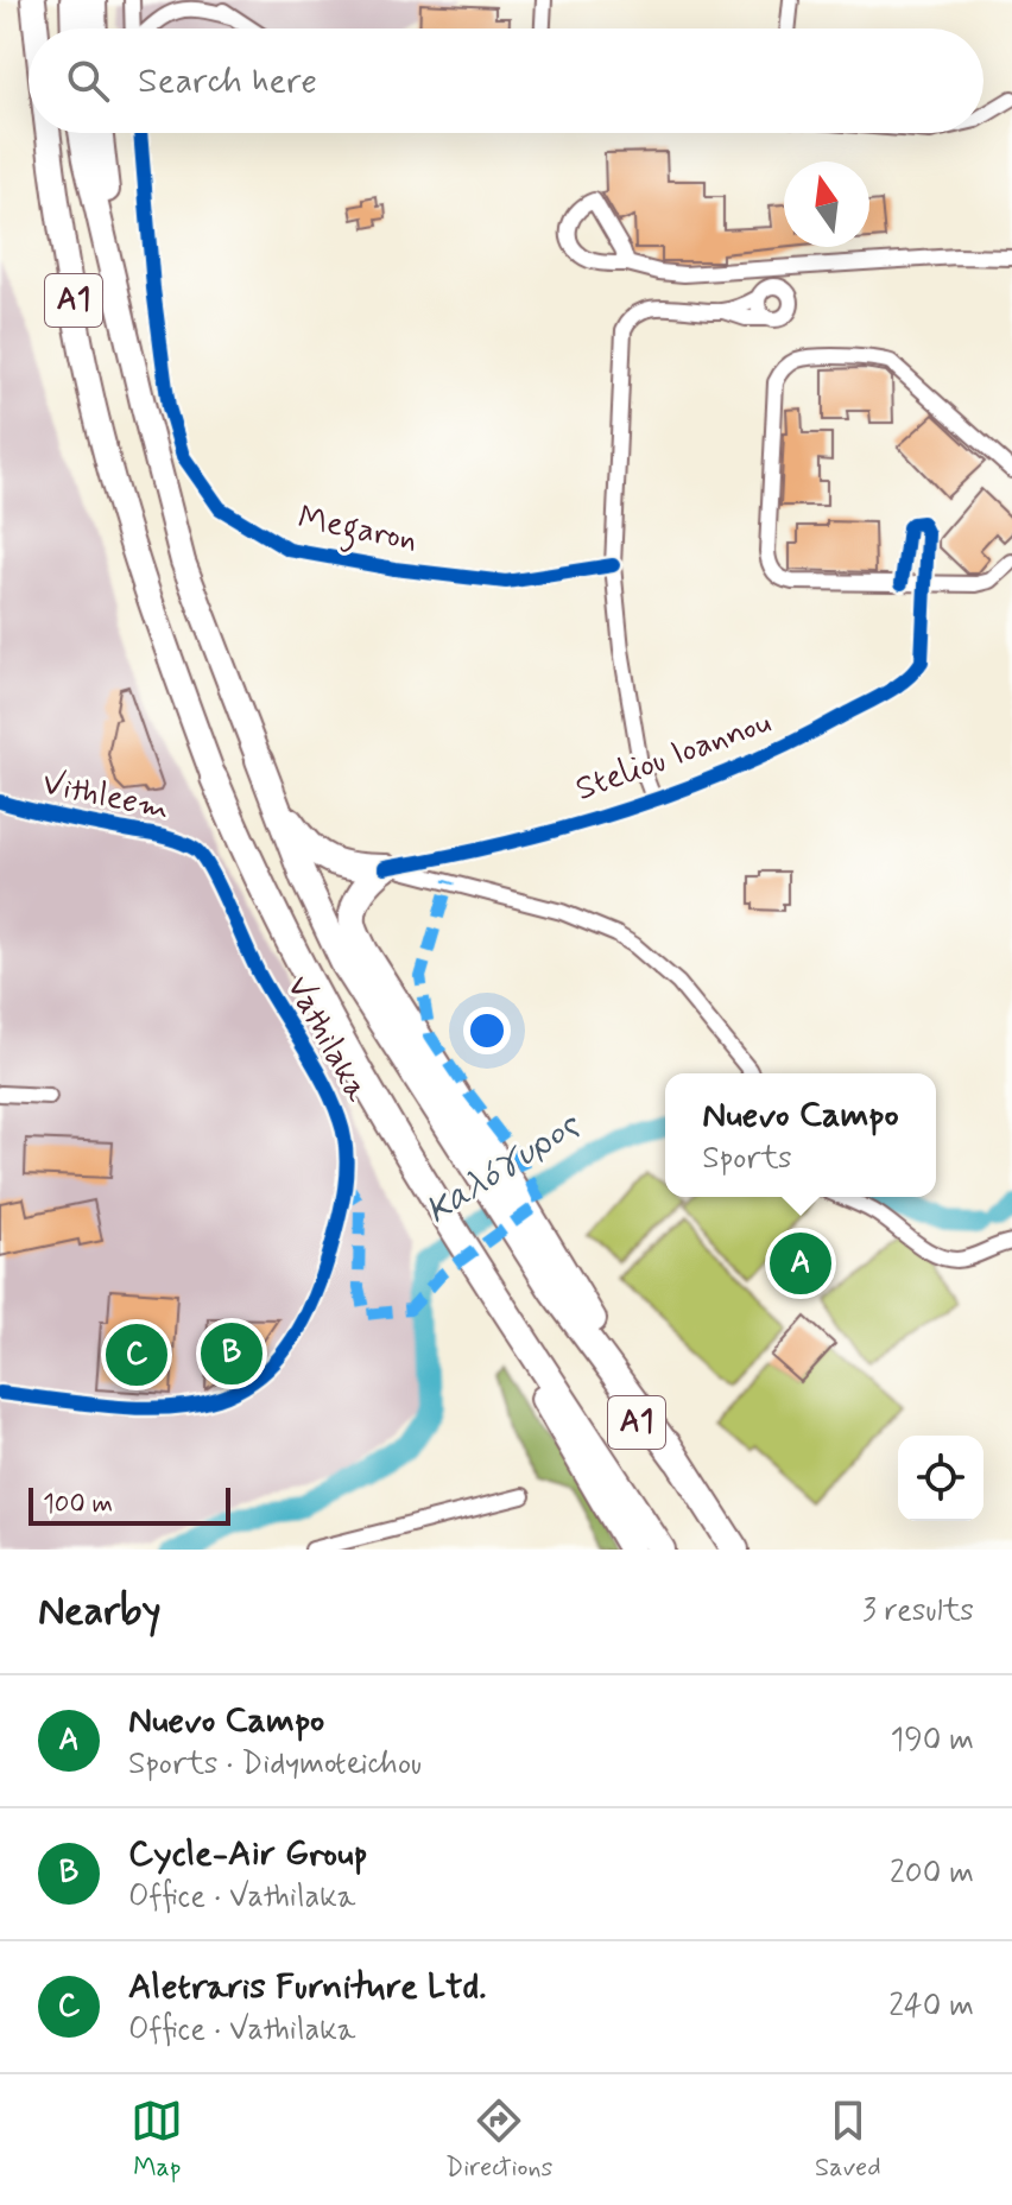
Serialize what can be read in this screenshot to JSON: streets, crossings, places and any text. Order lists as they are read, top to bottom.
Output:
{
  "streets": {
    "highway": ["A1"],
    "street": [
      "Megaron",
      "Steliou Ioannou",
      "Vithleem",
      "Vathilaka"
    ]
  },
  "crossings": [
    ["Vithleem", "Vathilaka"]
  ],
  "water": ["Καλόγυρος"],
  "scale_bar": "100 m",
  "north": "top",
  "page": {
    "search": "Search here",
    "popup": ["Nuevo Campo", "Sports"],
    "pins": ["A", "B", "C"],
    "scale": "100 m",
    "heading": ["Nearby", "3 results"],
    "list": [
      {
        "mark": "A",
        "name": "Nuevo Campo",
        "note": "Sports · Didymoteichou",
        "value": "190 m"
      },
      {
        "mark": "B",
        "name": "Cycle-Air Group",
        "note": "Office · Vathilaka",
        "value": "200 m"
      },
      {
        "mark": "C",
        "name": "Aletraris Furniture Ltd.",
        "note": "Office · Vathilaka",
        "value": "240 m"
      }
    ],
    "nav": ["Map", "Directions", "Saved"]
  }
}
